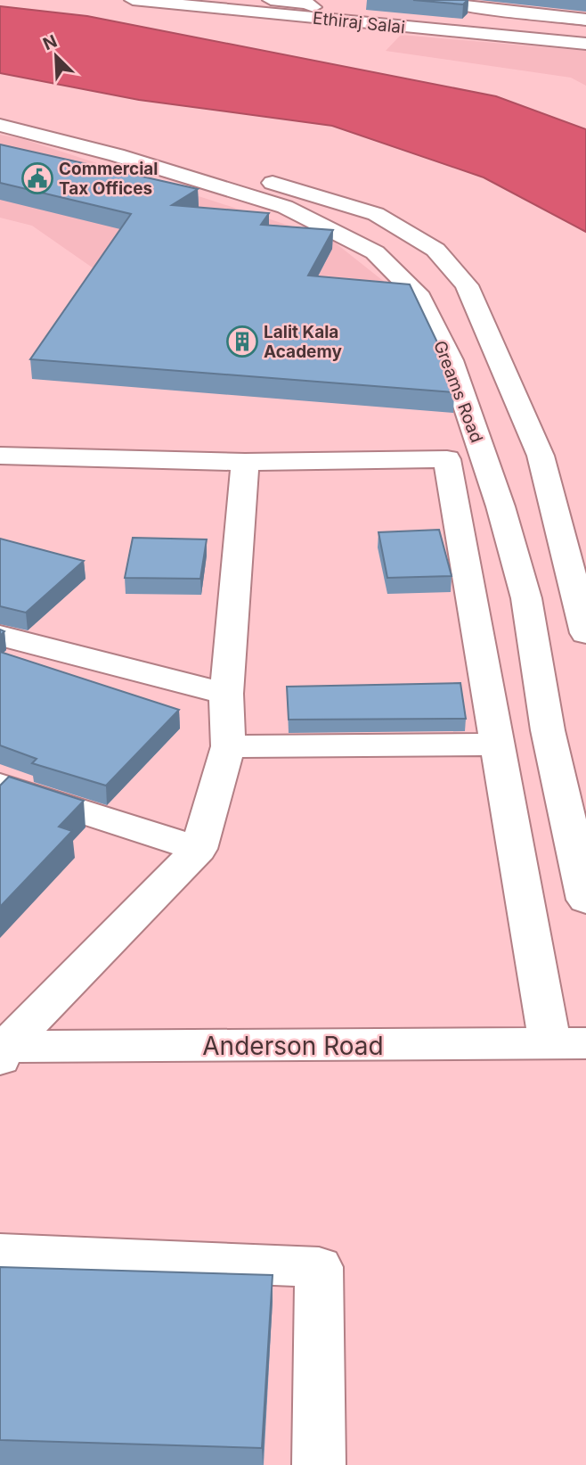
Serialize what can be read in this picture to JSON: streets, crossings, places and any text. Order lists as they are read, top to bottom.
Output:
{
  "streets": {
    "main road": ["Ethiraj Salai", "Greams Road", "Anderson Road"]
  },
  "places": {
    "public building": ["Commercial Tax Offices"],
    "building": ["Lalit Kala Academy"]
  },
  "north": "top left"
}
